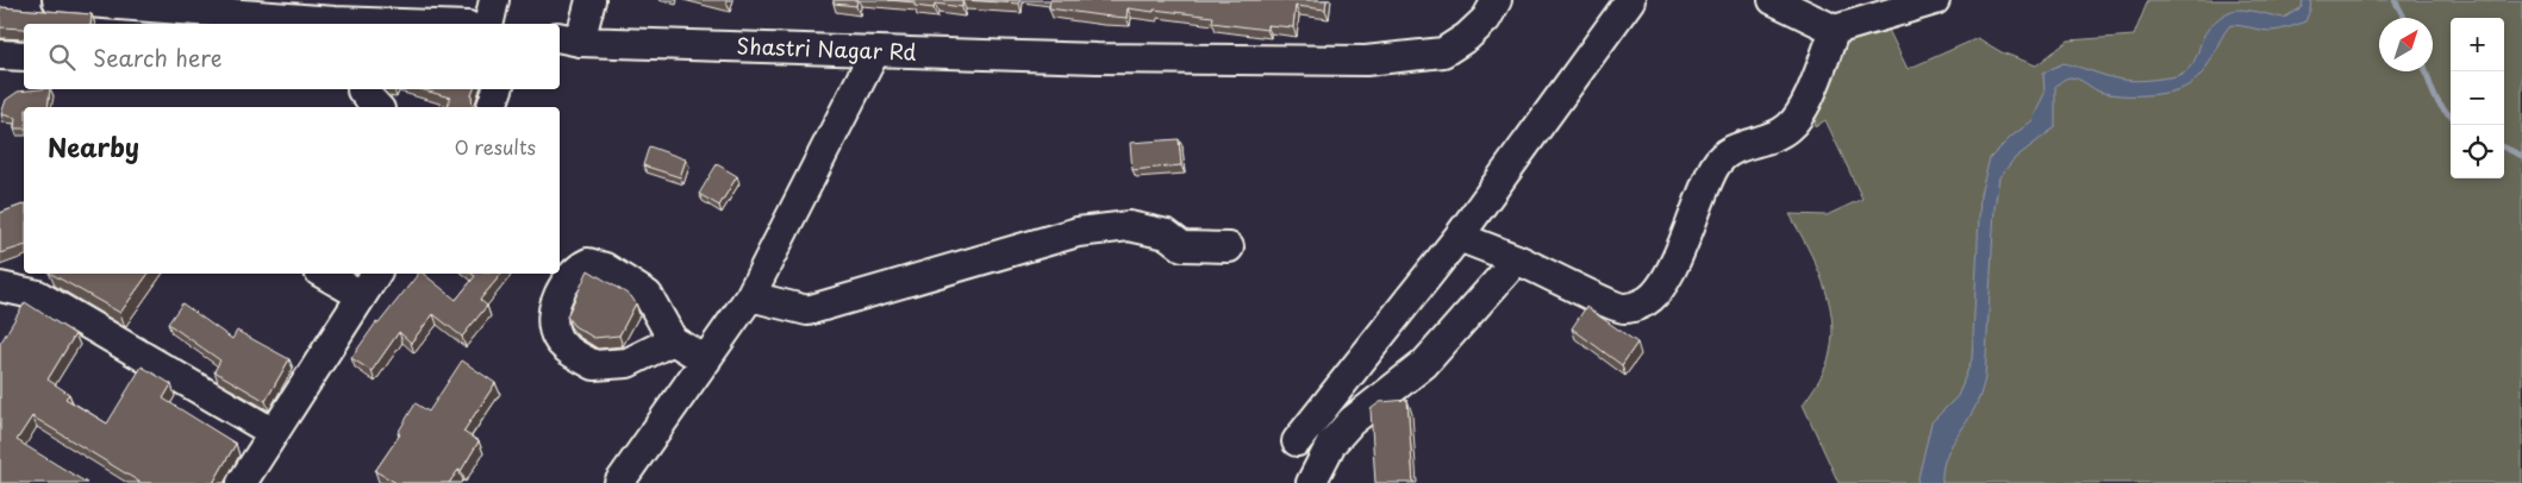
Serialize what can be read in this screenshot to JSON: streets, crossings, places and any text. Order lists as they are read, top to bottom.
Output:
{
  "streets": {
    "street": ["Shastri Nagar Rd"]
  },
  "north": "top right",
  "page": {
    "map_buttons": ["+", "−"],
    "search": "Search here",
    "heading": ["Nearby", "0 results"]
  }
}
